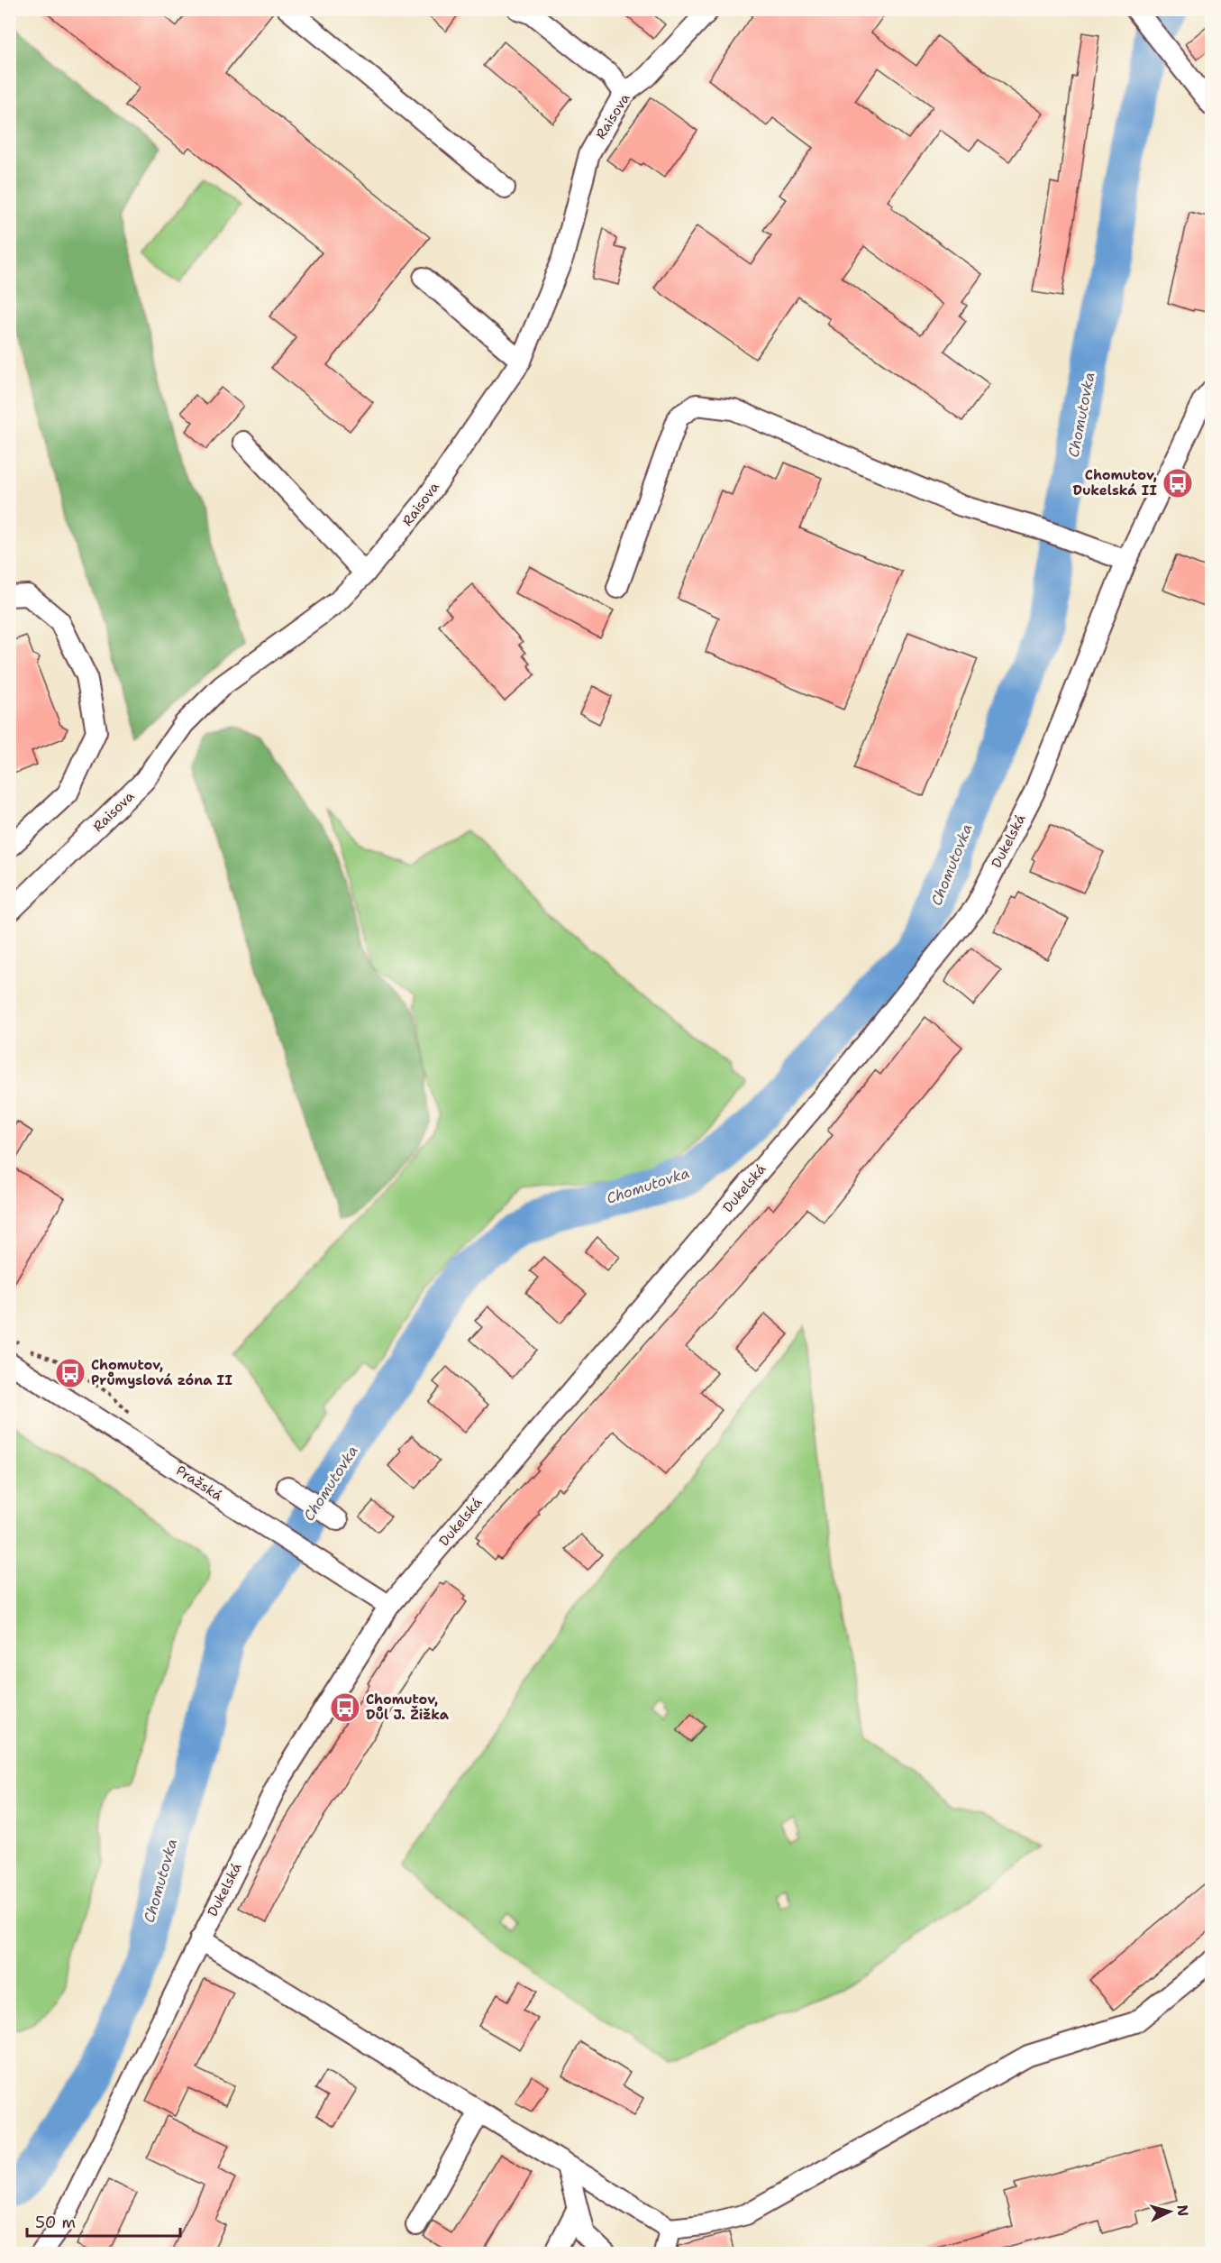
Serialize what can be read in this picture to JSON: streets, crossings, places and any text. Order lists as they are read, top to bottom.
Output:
{
  "streets": {
    "street": ["Raisova", "Dukelská", "Pražská"]
  },
  "crossings": [
    ["Dukelská", "Pražská"]
  ],
  "water": ["Chomutovka"],
  "places": {
    "bus stop": ["Chomutov, Dukelská II", "Chomutov, Průmyslová zóna II", "Chomutov, Důl J. Žižka"]
  },
  "scale_bar": "50 m",
  "north": "right"
}
